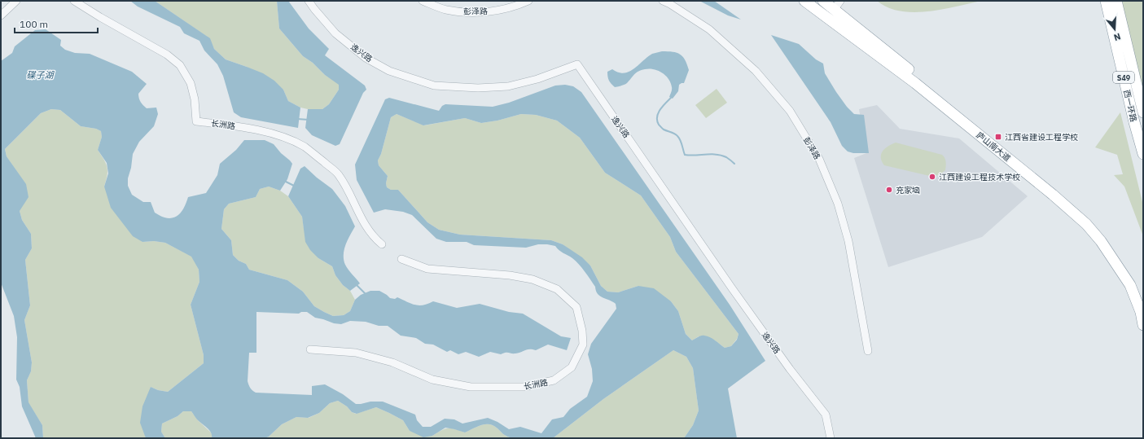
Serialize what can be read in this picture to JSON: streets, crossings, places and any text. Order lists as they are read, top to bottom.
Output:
{
  "streets": {
    "highway": ["S49", "西一环路", "庐山南大道"],
    "street": ["彭泽路", "逸兴路", "长洲路"]
  },
  "water": ["碟子湖"],
  "places": {
    "transit": ["江西省建设工程学校"],
    "other": ["江西建设工程技术学校", "充家垴"]
  },
  "scale_bar": "100 m",
  "north": "bottom"
}
